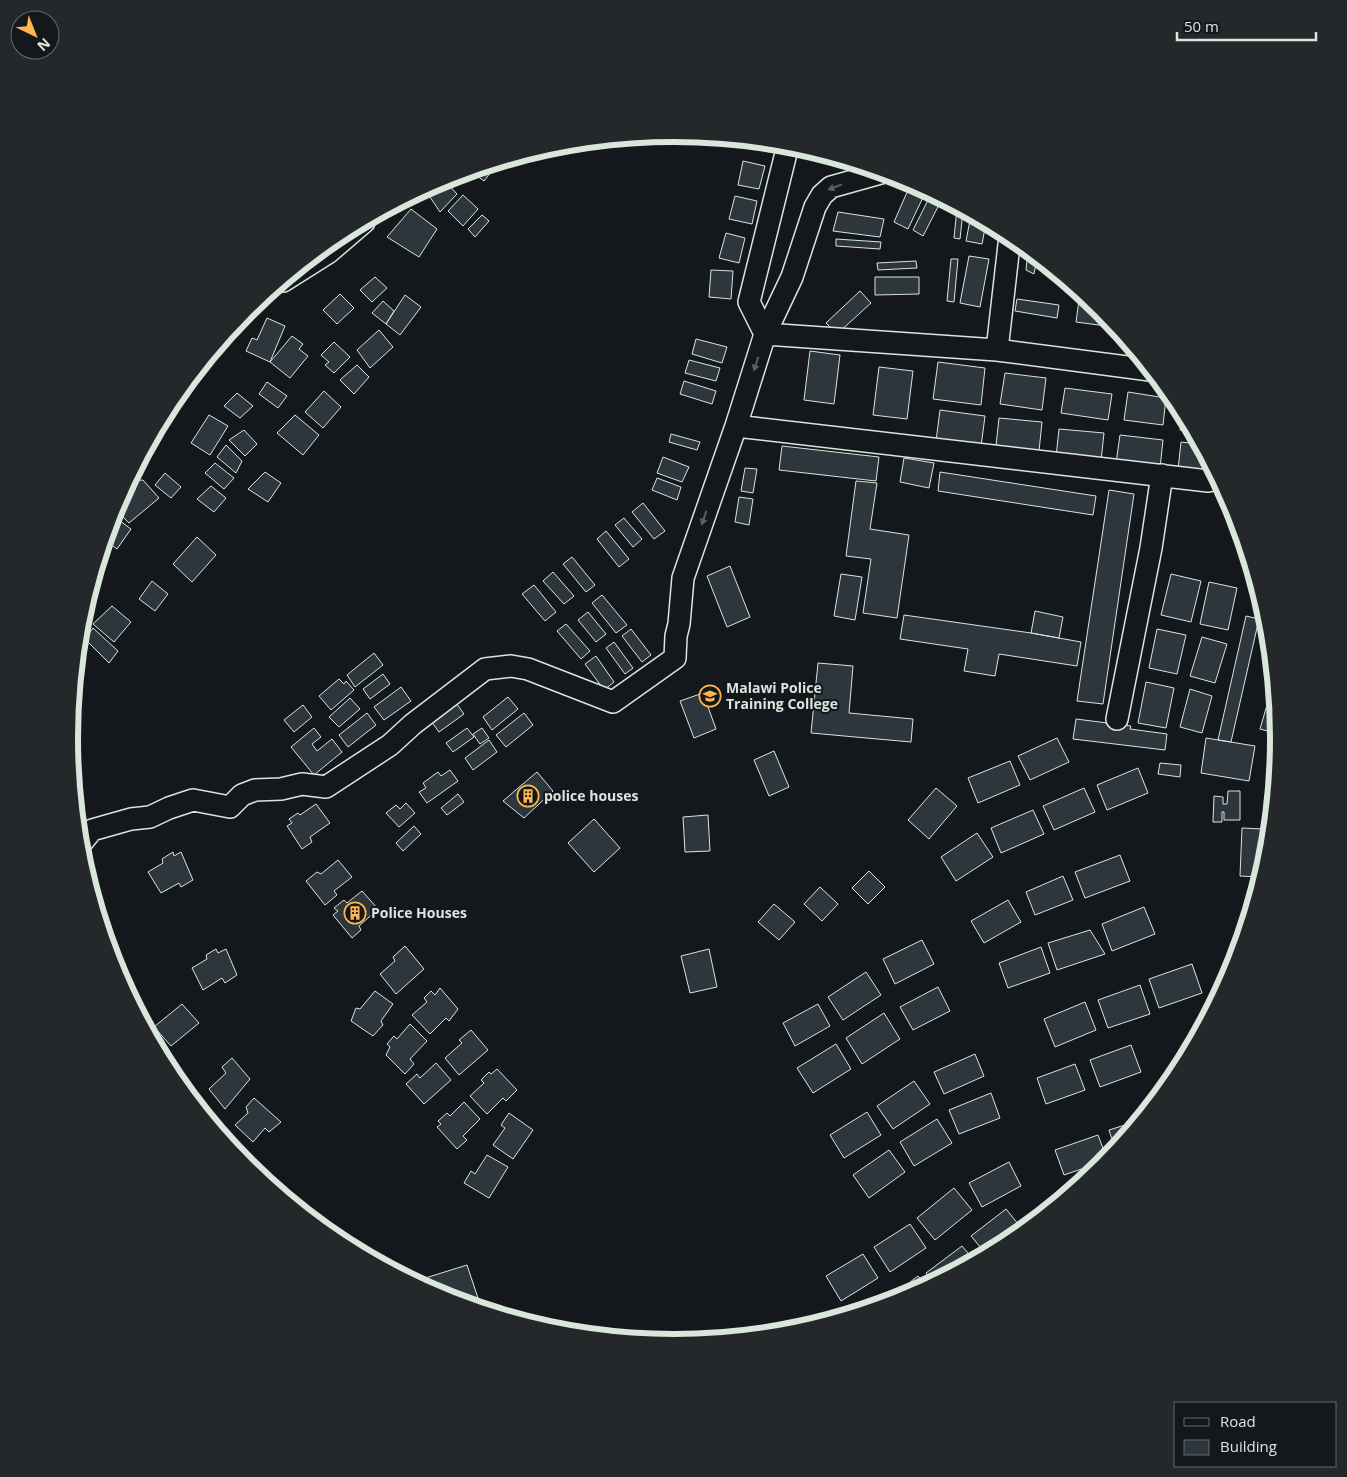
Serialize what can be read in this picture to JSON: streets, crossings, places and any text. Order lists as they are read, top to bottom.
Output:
{
  "places": {
    "school or university": ["Malawi Police Training College"],
    "building": ["police houses", "Police Houses"]
  },
  "legend": ["Road", "Building"],
  "scale_bar": "50 m",
  "north": "bottom right"
}
